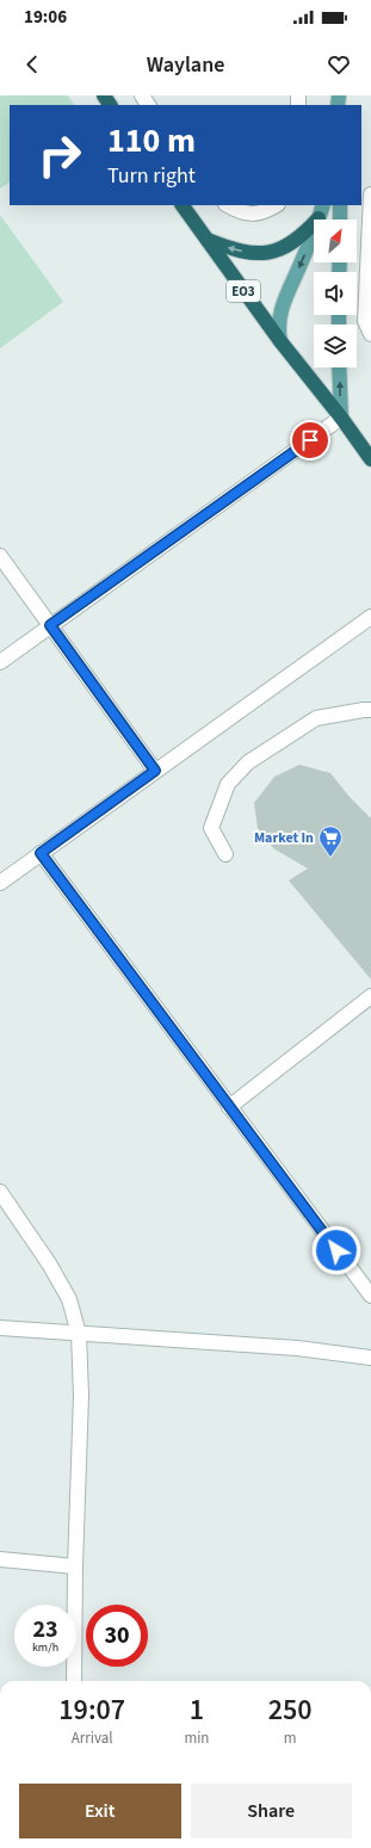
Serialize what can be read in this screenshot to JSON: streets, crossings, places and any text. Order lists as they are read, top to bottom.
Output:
{
  "streets": {
    "highway": ["ΕΟ3"]
  },
  "places": {
    "supermarket": ["Market In"]
  },
  "north": "top right",
  "page": {
    "status": "19:06",
    "header": "Waylane",
    "turn": ["110 m", "Turn right"],
    "speed": "23 km/h",
    "limit": "30",
    "eta": [
      "19:07",
      "Arrival",
      "1",
      "min",
      "250",
      "m"
    ],
    "buttons": ["Exit", "Share"]
  }
}
